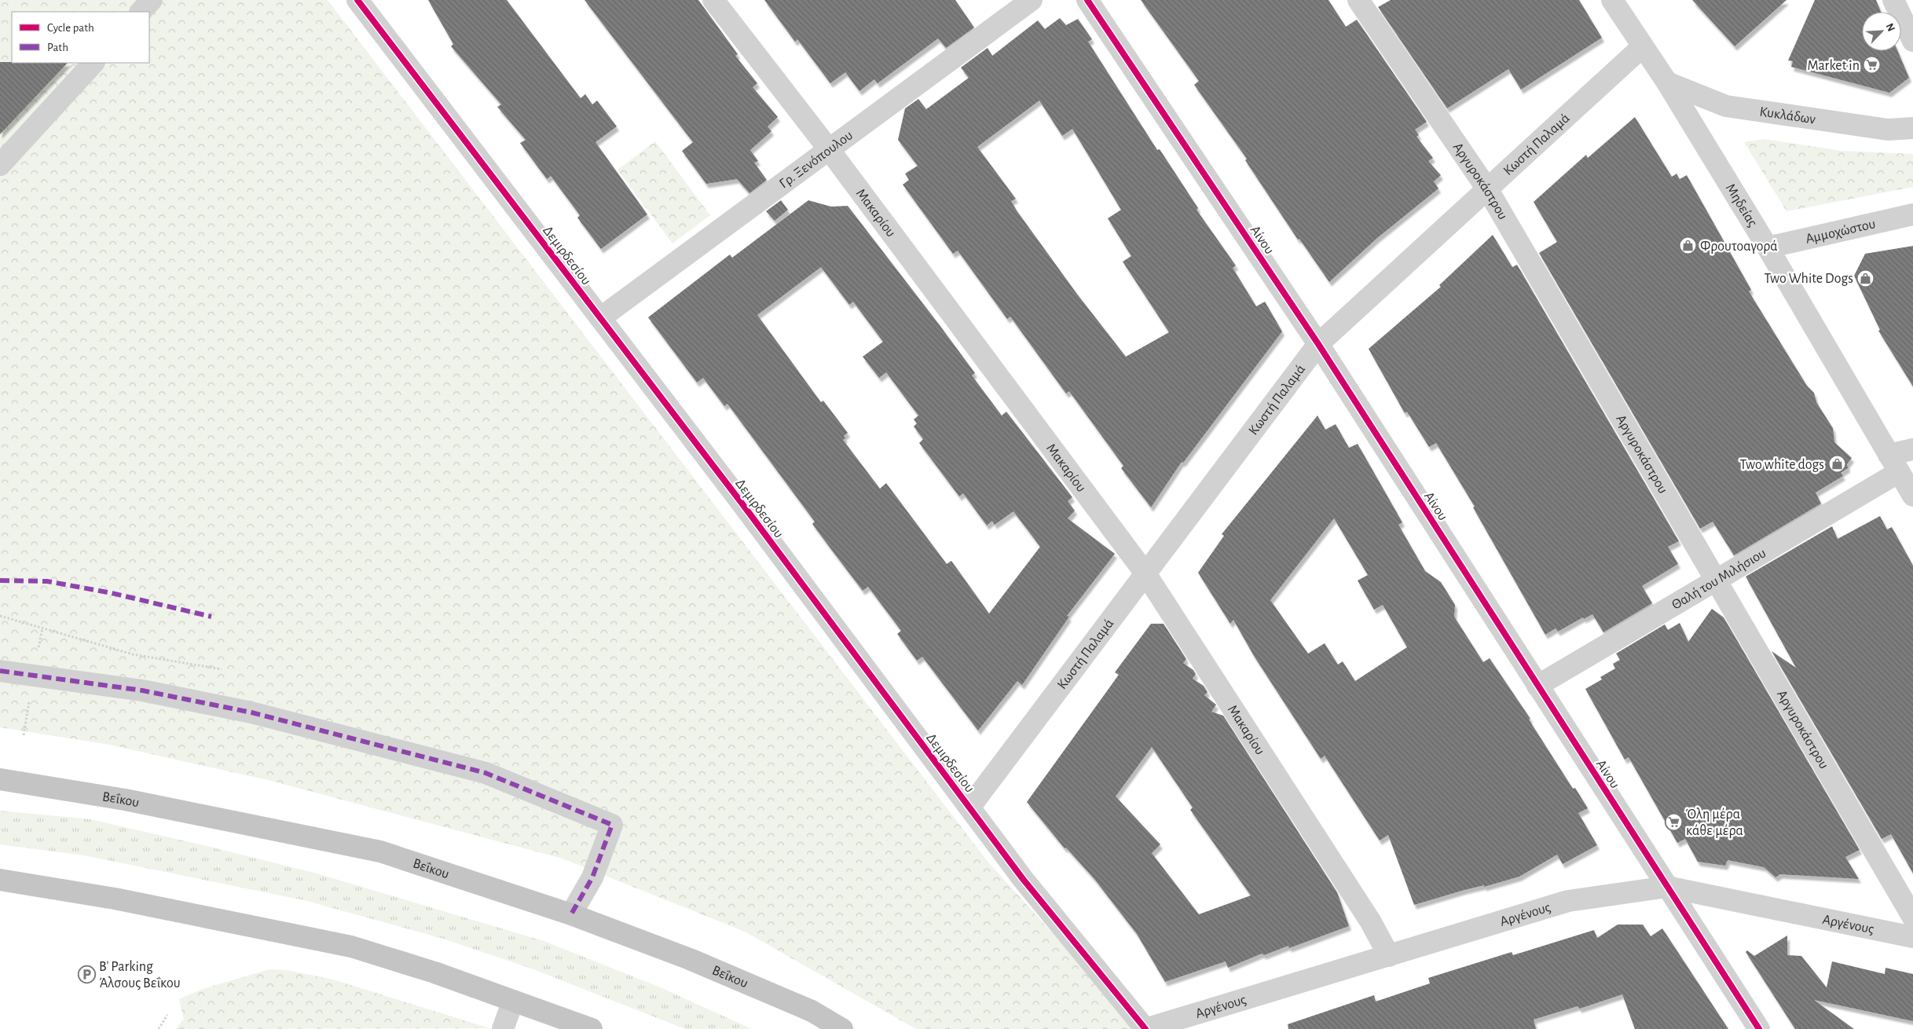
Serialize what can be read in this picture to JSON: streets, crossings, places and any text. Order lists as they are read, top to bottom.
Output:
{
  "streets": {
    "main road": ["Βεΐκου"],
    "street": [
      "Κυκλάδων",
      "Κωστή Παλαμά",
      "Γρ. Ξενόπουλου",
      "Αργυροκάστρου",
      "Μηδείας",
      "Μακαρίου",
      "Αμμοχώστου",
      "Αίνου",
      "Δεμιρδεσίου",
      "Θαλή του Μιλήσιου",
      "Αργένους"
    ]
  },
  "crossings": [
    ["Κυκλάδων", "Μηδείας"],
    ["Κωστή Παλαμά", "Αργυροκάστρου"],
    ["Κωστή Παλαμά", "Μηδείας"],
    ["Κωστή Παλαμά", "Μακαρίου"],
    ["Κωστή Παλαμά", "Αίνου"],
    ["Κωστή Παλαμά", "Δεμιρδεσίου"],
    ["Γρ. Ξενόπουλου", "Μακαρίου"],
    ["Γρ. Ξενόπουλου", "Δεμιρδεσίου"],
    ["Αργυροκάστρου", "Θαλή του Μιλήσιου"],
    ["Μηδείας", "Αμμοχώστου"],
    ["Μηδείας", "Θαλή του Μιλήσιου"],
    ["Μακαρίου", "Αργένους"],
    ["Αίνου", "Θαλή του Μιλήσιου"],
    ["Αίνου", "Αργένους"],
    ["Δεμιρδεσίου", "Αργένους"]
  ],
  "places": {
    "supermarket": ["Market in", "Όλη μέρα κάθε μέρα"],
    "shop": ["Φρουτοαγορά", "Two White Dogs", "Two white dogs"],
    "parking": ["Β' Parking Άλσους Βεΐκου"]
  },
  "legend": ["Cycle path", "Path"],
  "north": "top right"
}
